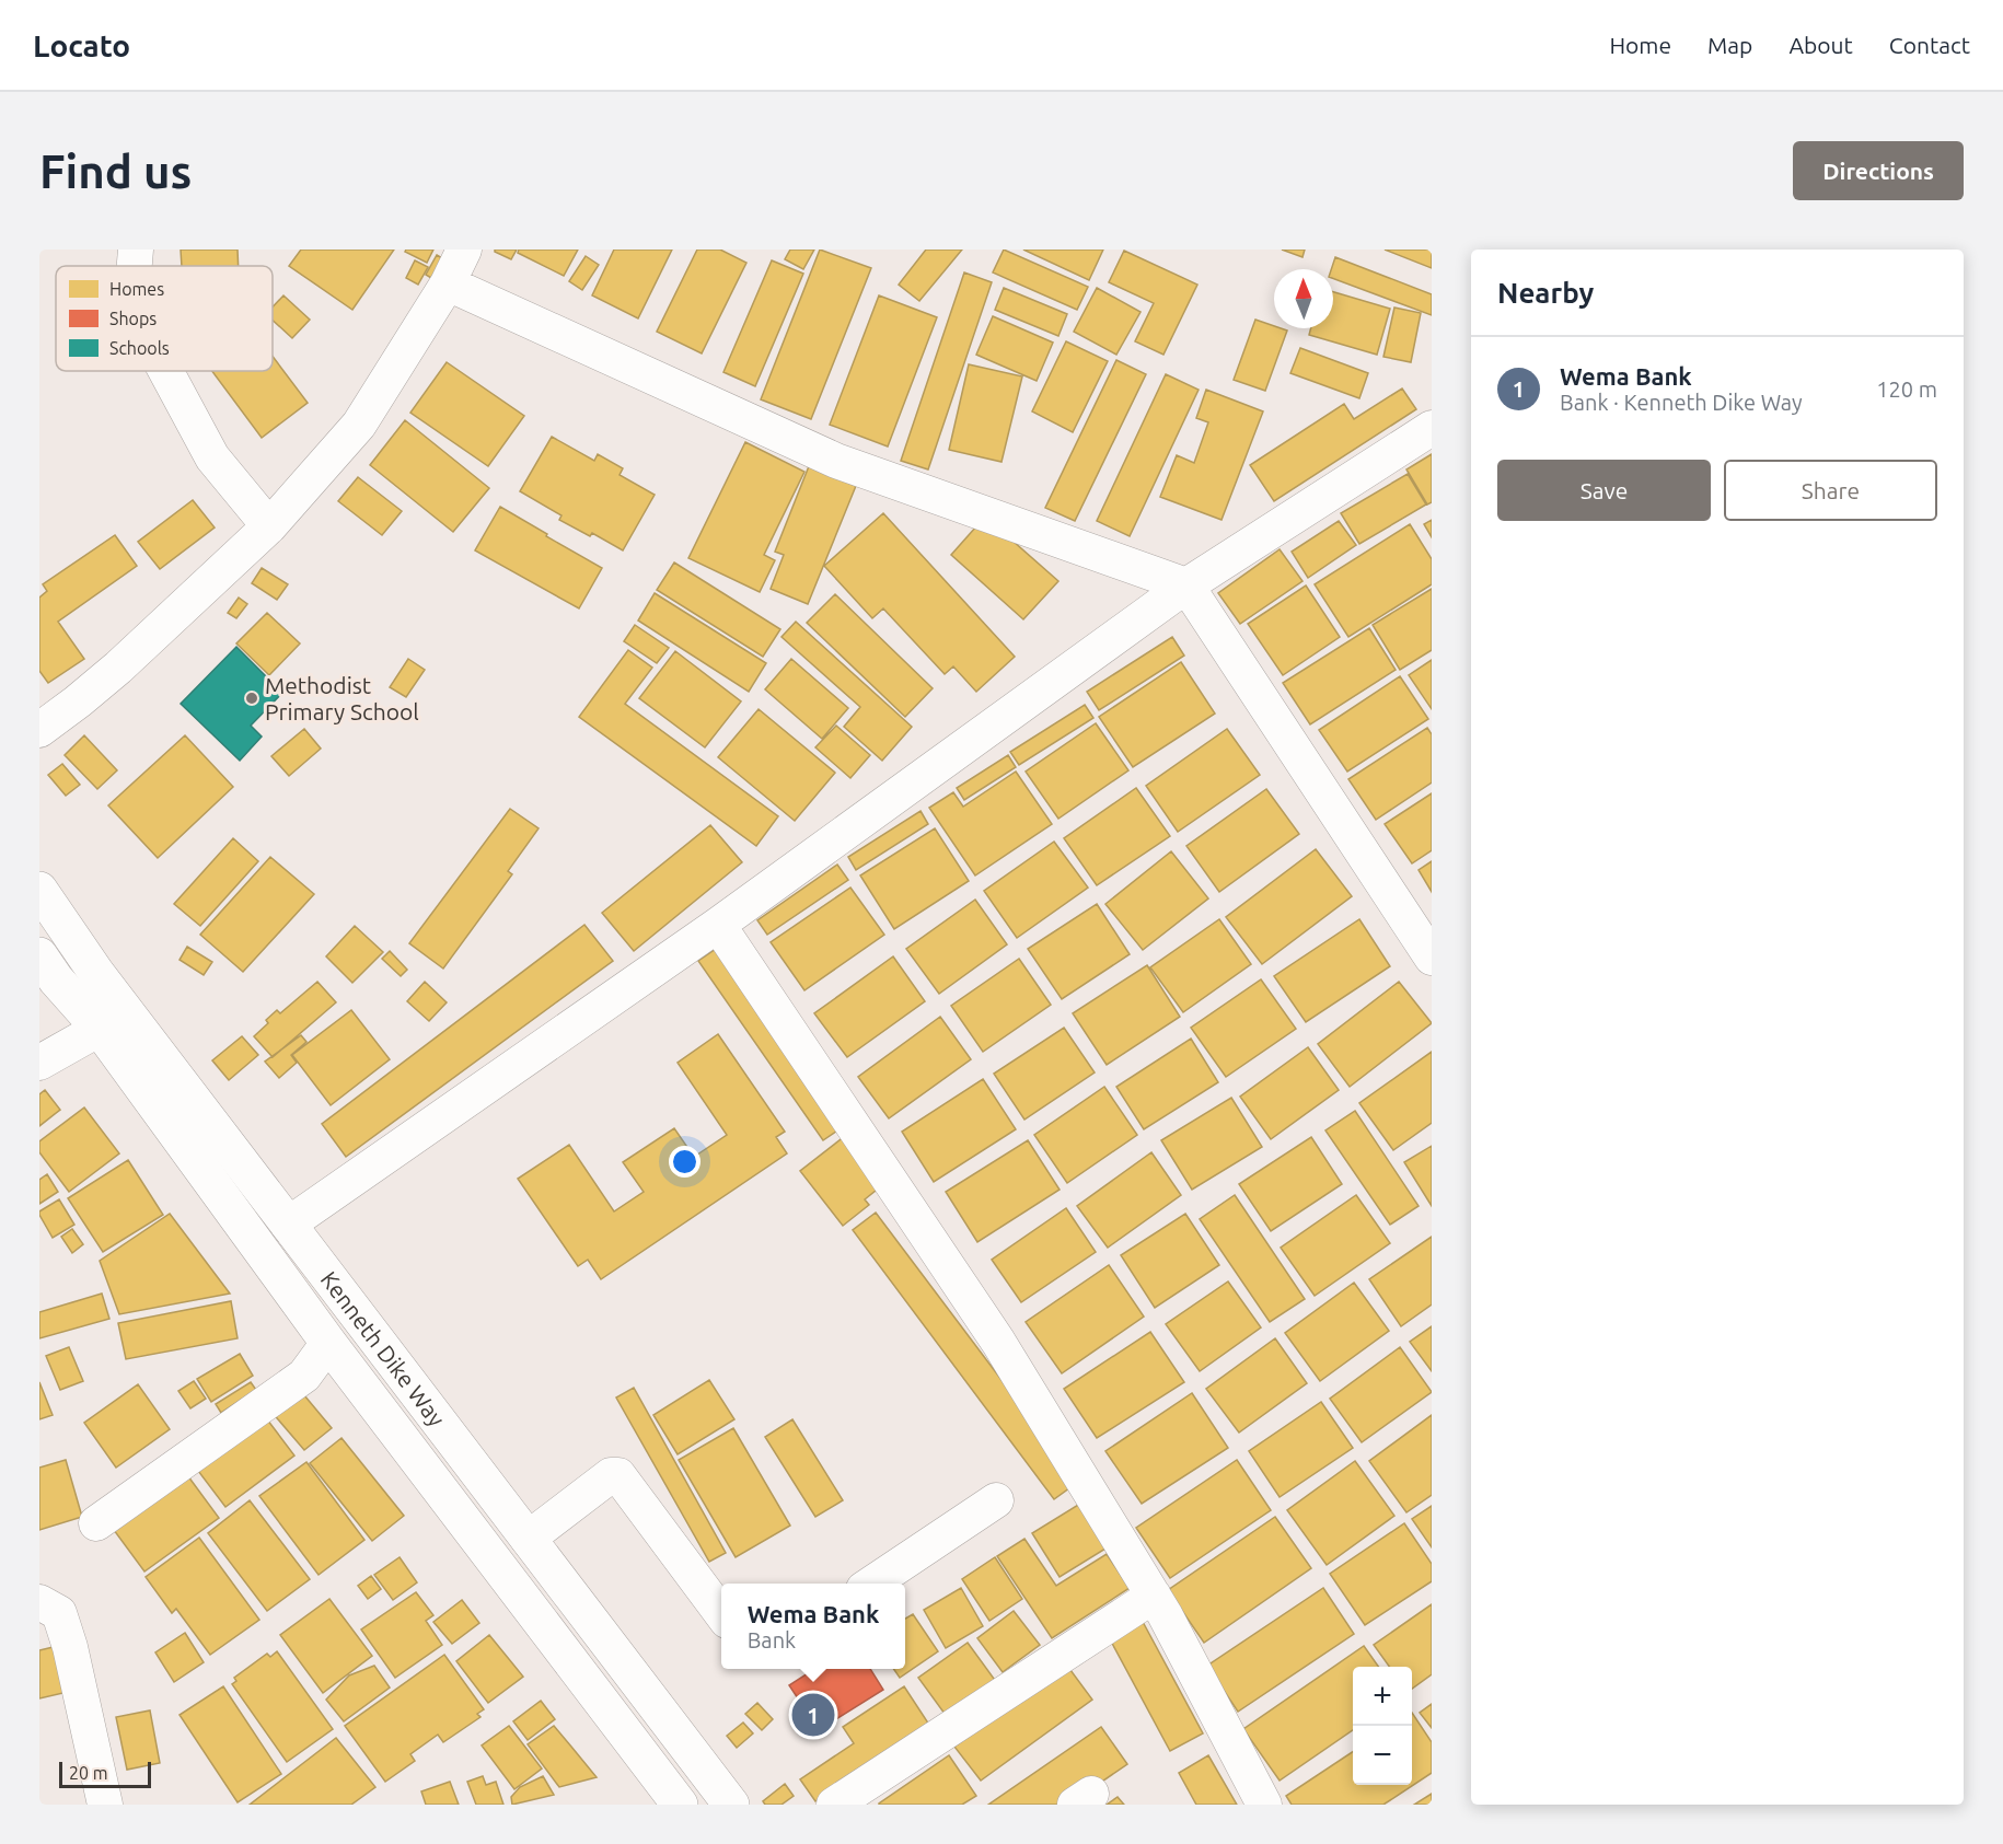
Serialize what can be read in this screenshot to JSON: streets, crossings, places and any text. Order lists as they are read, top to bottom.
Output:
{
  "streets": {
    "highway": ["Kenneth Dike Way"]
  },
  "places": ["Methodist Primary School"],
  "legend": ["Homes", "Shops", "Schools"],
  "scale_bar": "20 m",
  "north": "top",
  "page": {
    "header": "Locato",
    "nav": [
      "Home",
      "Map",
      "About",
      "Contact"
    ],
    "buttons": [
      "Directions",
      ["Save", "Share"]
    ],
    "title": "Find us",
    "heading": "Nearby",
    "list": [
      {
        "mark": "1",
        "name": "Wema Bank",
        "note": "Bank · Kenneth Dike Way",
        "value": "120 m"
      }
    ],
    "popup": ["Wema Bank", "Bank"],
    "map_buttons": ["+", "−"],
    "pins": "1",
    "scale": "20 m"
  }
}
